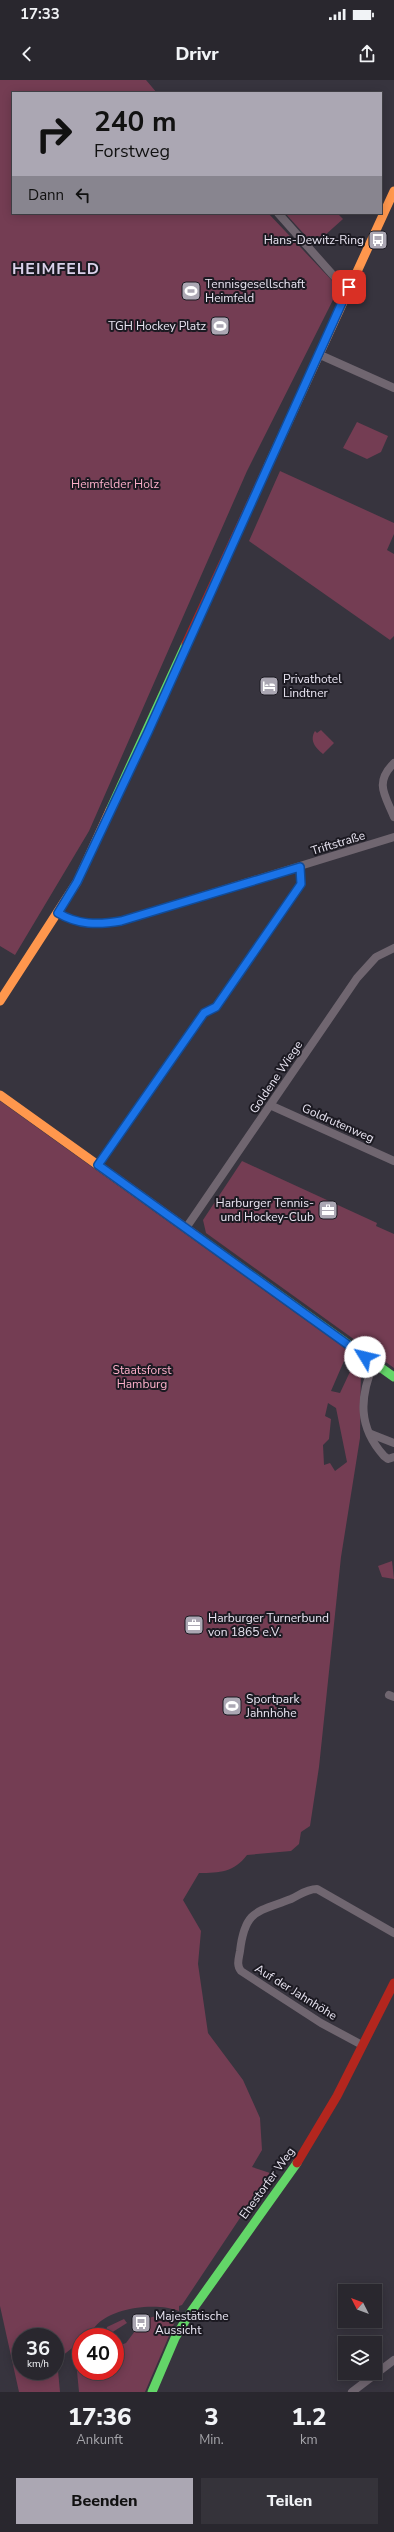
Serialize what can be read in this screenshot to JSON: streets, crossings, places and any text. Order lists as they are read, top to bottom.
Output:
{
  "streets": {
    "street": [
      "Triftstraße",
      "Goldene Wiege",
      "Goldrutenweg",
      "Auf der Jahnhöhe",
      "Ehestorfer Weg"
    ]
  },
  "crossings": [
    ["Goldene Wiege", "Goldrutenweg"],
    ["Auf der Jahnhöhe", "Ehestorfer Weg"]
  ],
  "districts": ["HEIMFELD"],
  "parks": ["Heimfelder Holz", "Staatsforst Hamburg"],
  "places": {
    "bus stop": ["Hans-Dewitz-Ring", "Majestätische Aussicht"],
    "sports": ["Tennisgesellschaft Heimfeld", "TGH Hockey Platz", "Sportpark Jahnhöhe"],
    "hotel": ["Privathotel Lindtner"],
    "office": ["Harburger Tennis- und Hockey-Club", "Harburger Turnerbund von 1865 e.V."]
  },
  "north": "top left",
  "page": {
    "status": "17:33",
    "header": "Drivr",
    "turn": ["240 m", "Forstweg"],
    "then": "Dann",
    "speed": "36 km/h",
    "limit": "40",
    "eta": [
      "17:36",
      "Ankunft",
      "3",
      "Min.",
      "1.2",
      "km"
    ],
    "buttons": ["Beenden", "Teilen"]
  }
}
